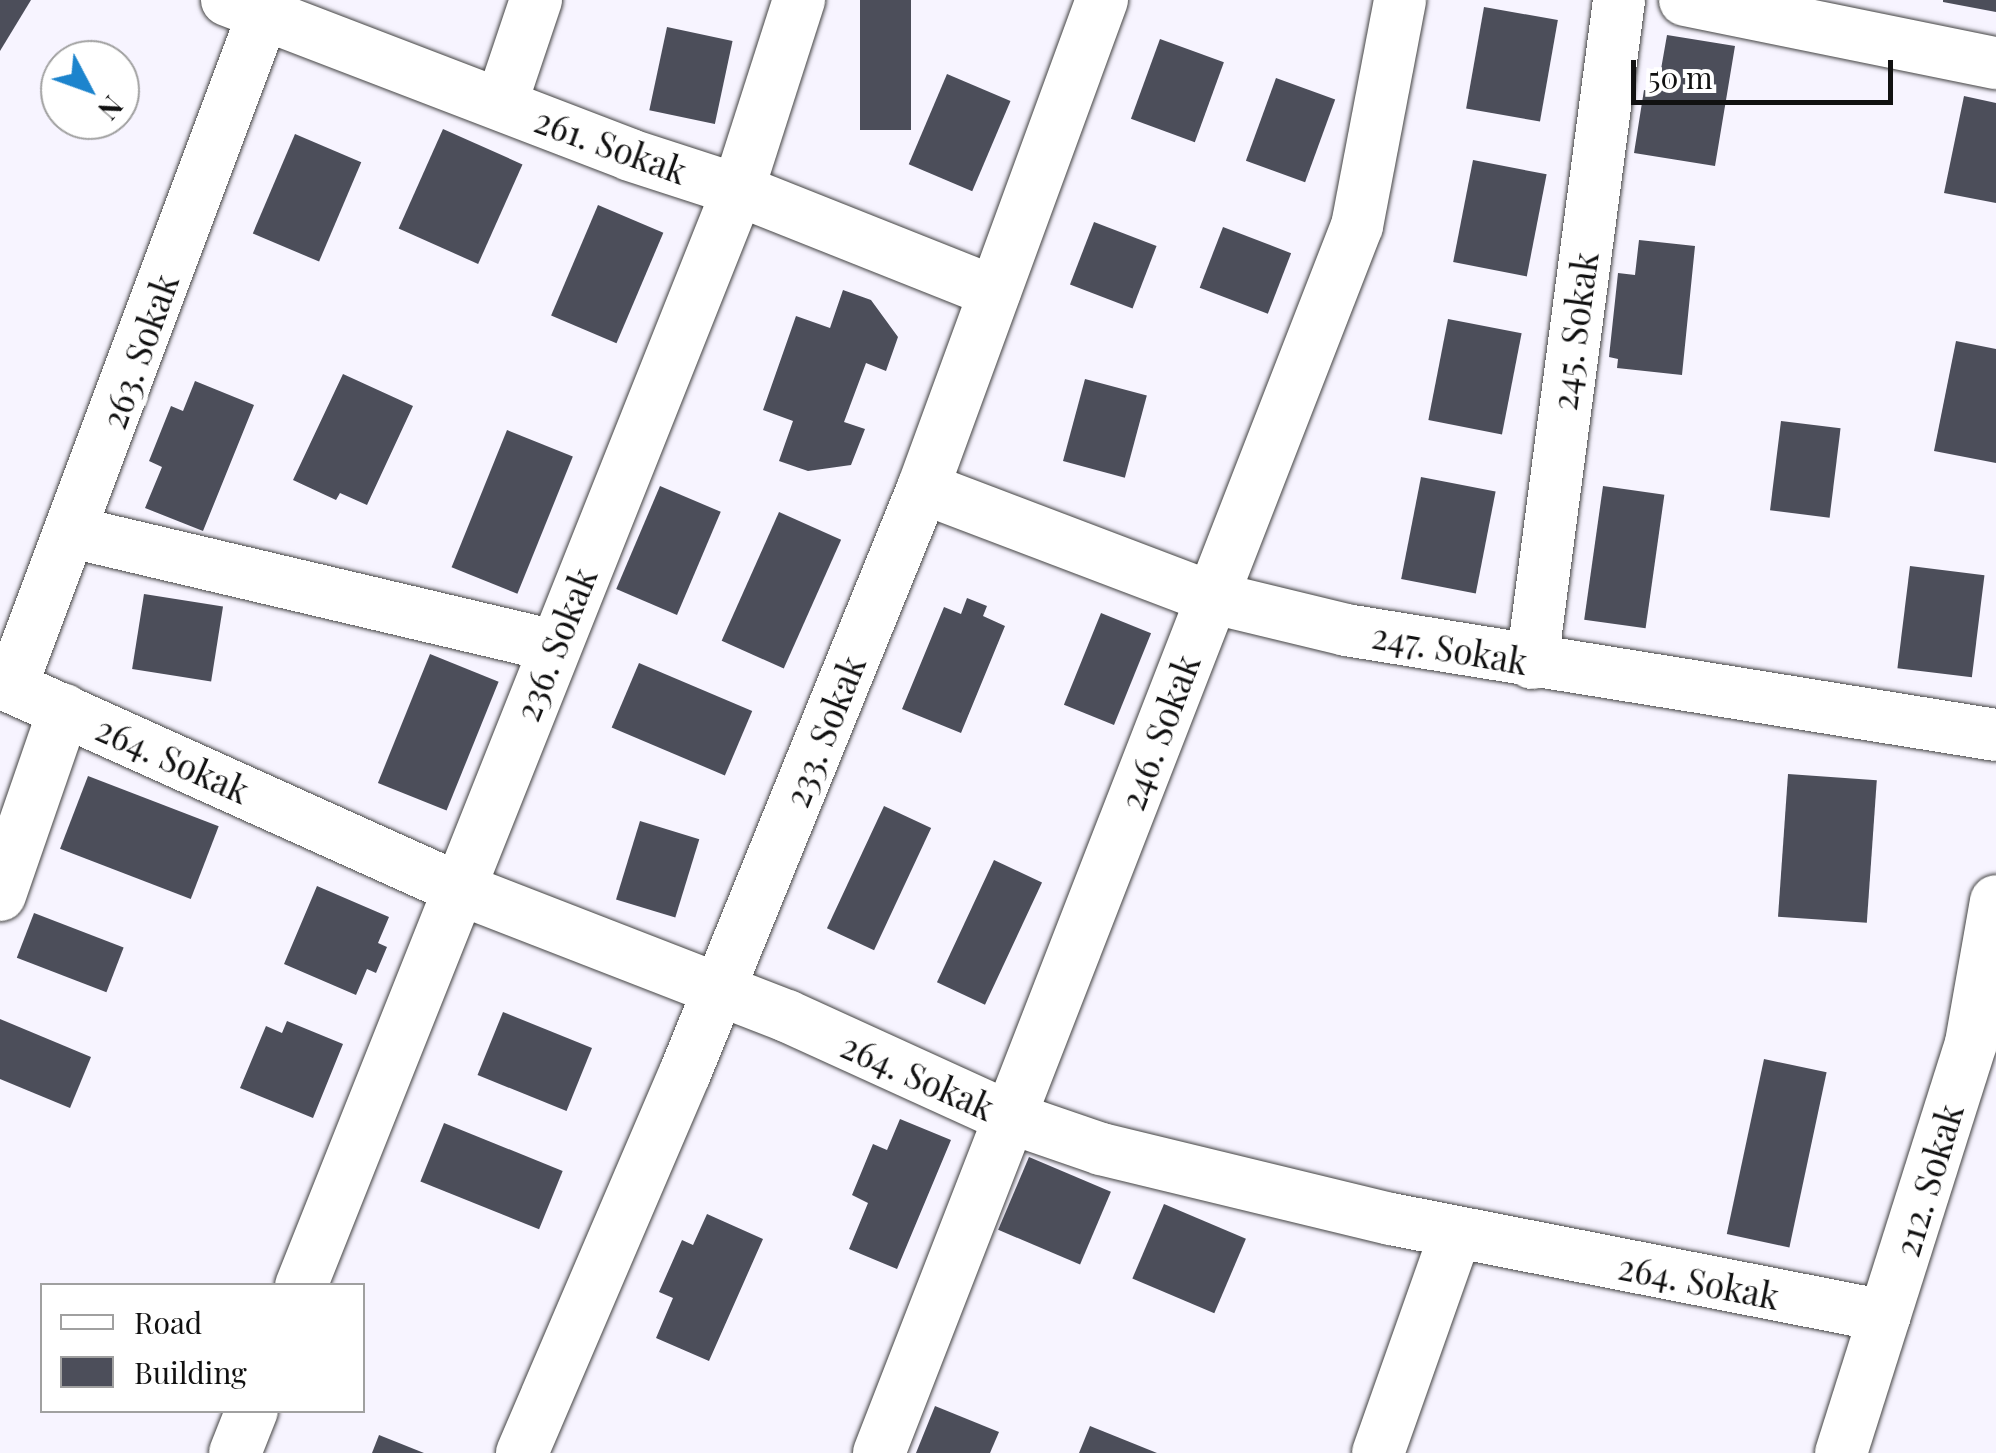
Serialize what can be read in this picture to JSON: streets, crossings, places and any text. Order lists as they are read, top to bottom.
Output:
{
  "streets": {
    "street": [
      "261. Sokak",
      "245. Sokak",
      "263. Sokak",
      "236. Sokak",
      "247. Sokak",
      "233. Sokak",
      "246. Sokak",
      "264. Sokak",
      "212. Sokak"
    ]
  },
  "crossings": [
    ["261. Sokak", "263. Sokak"],
    ["261. Sokak", "236. Sokak"],
    ["261. Sokak", "233. Sokak"],
    ["245. Sokak", "247. Sokak"],
    ["263. Sokak", "264. Sokak"],
    ["236. Sokak", "264. Sokak"],
    ["247. Sokak", "233. Sokak"],
    ["247. Sokak", "246. Sokak"],
    ["233. Sokak", "264. Sokak"],
    ["246. Sokak", "264. Sokak"],
    ["264. Sokak", "212. Sokak"]
  ],
  "legend": ["Road", "Building"],
  "scale_bar": "50 m",
  "north": "bottom right"
}
